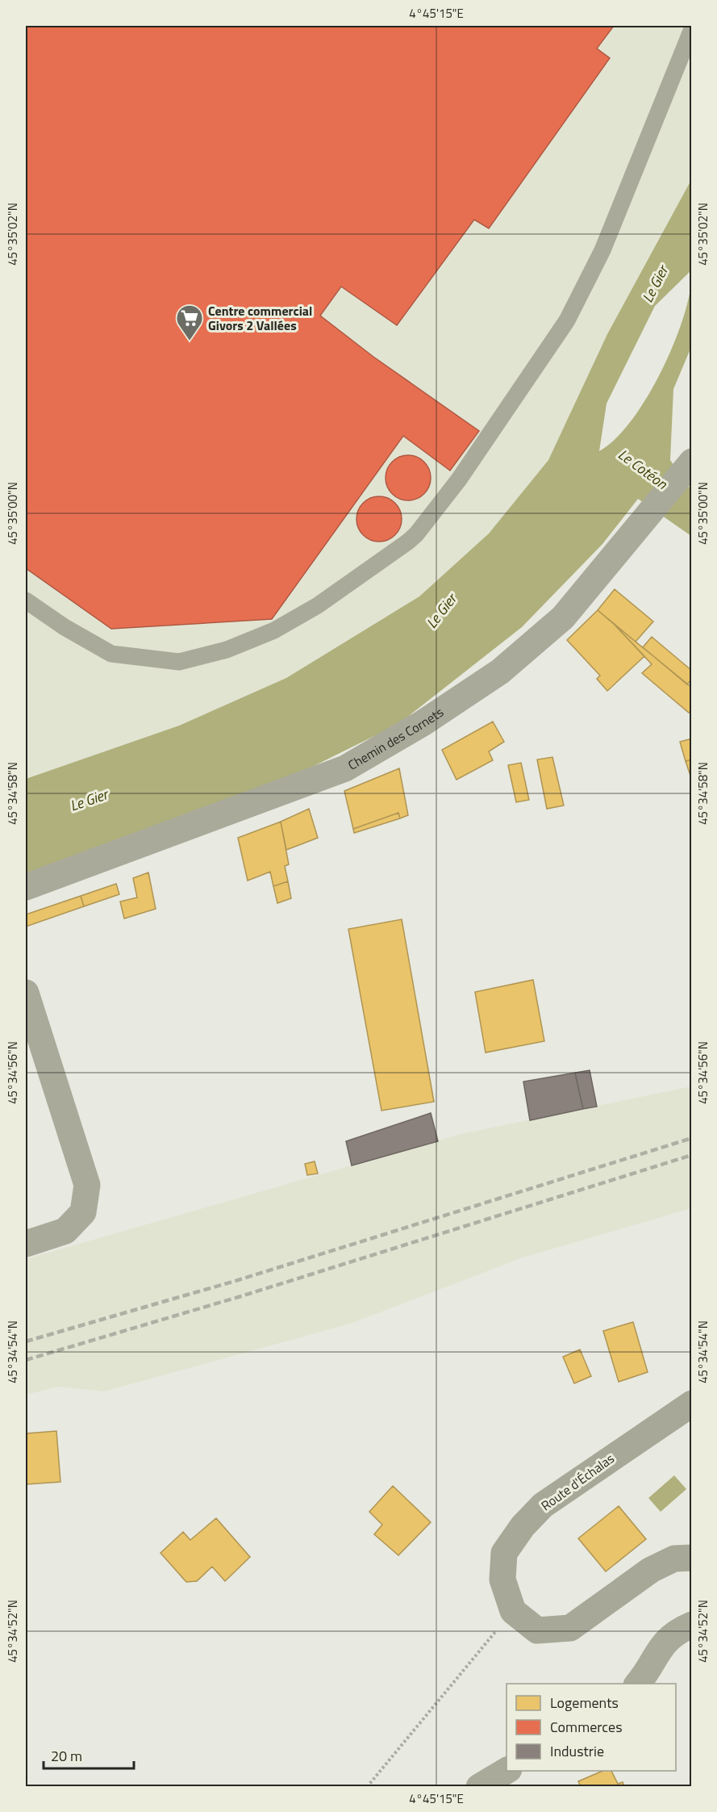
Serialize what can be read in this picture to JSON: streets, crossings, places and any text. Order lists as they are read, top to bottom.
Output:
{
  "streets": {
    "street": ["Chemin des Cornets", "Route d'Échalas"]
  },
  "water": ["Le Gier", "Le Cotéon"],
  "places": {
    "supermarket": ["Centre commercial Givors 2 Vallées"]
  },
  "legend": ["Logements", "Commerces", "Industrie"],
  "scale_bar": "20 m",
  "coordinates": [
    "4°45'15\"E",
    "45°35'02\"N",
    "45°35'00\"N",
    "45°34'58\"N",
    "45°34'56\"N",
    "45°34'54\"N",
    "45°34'52\"N"
  ]
}
